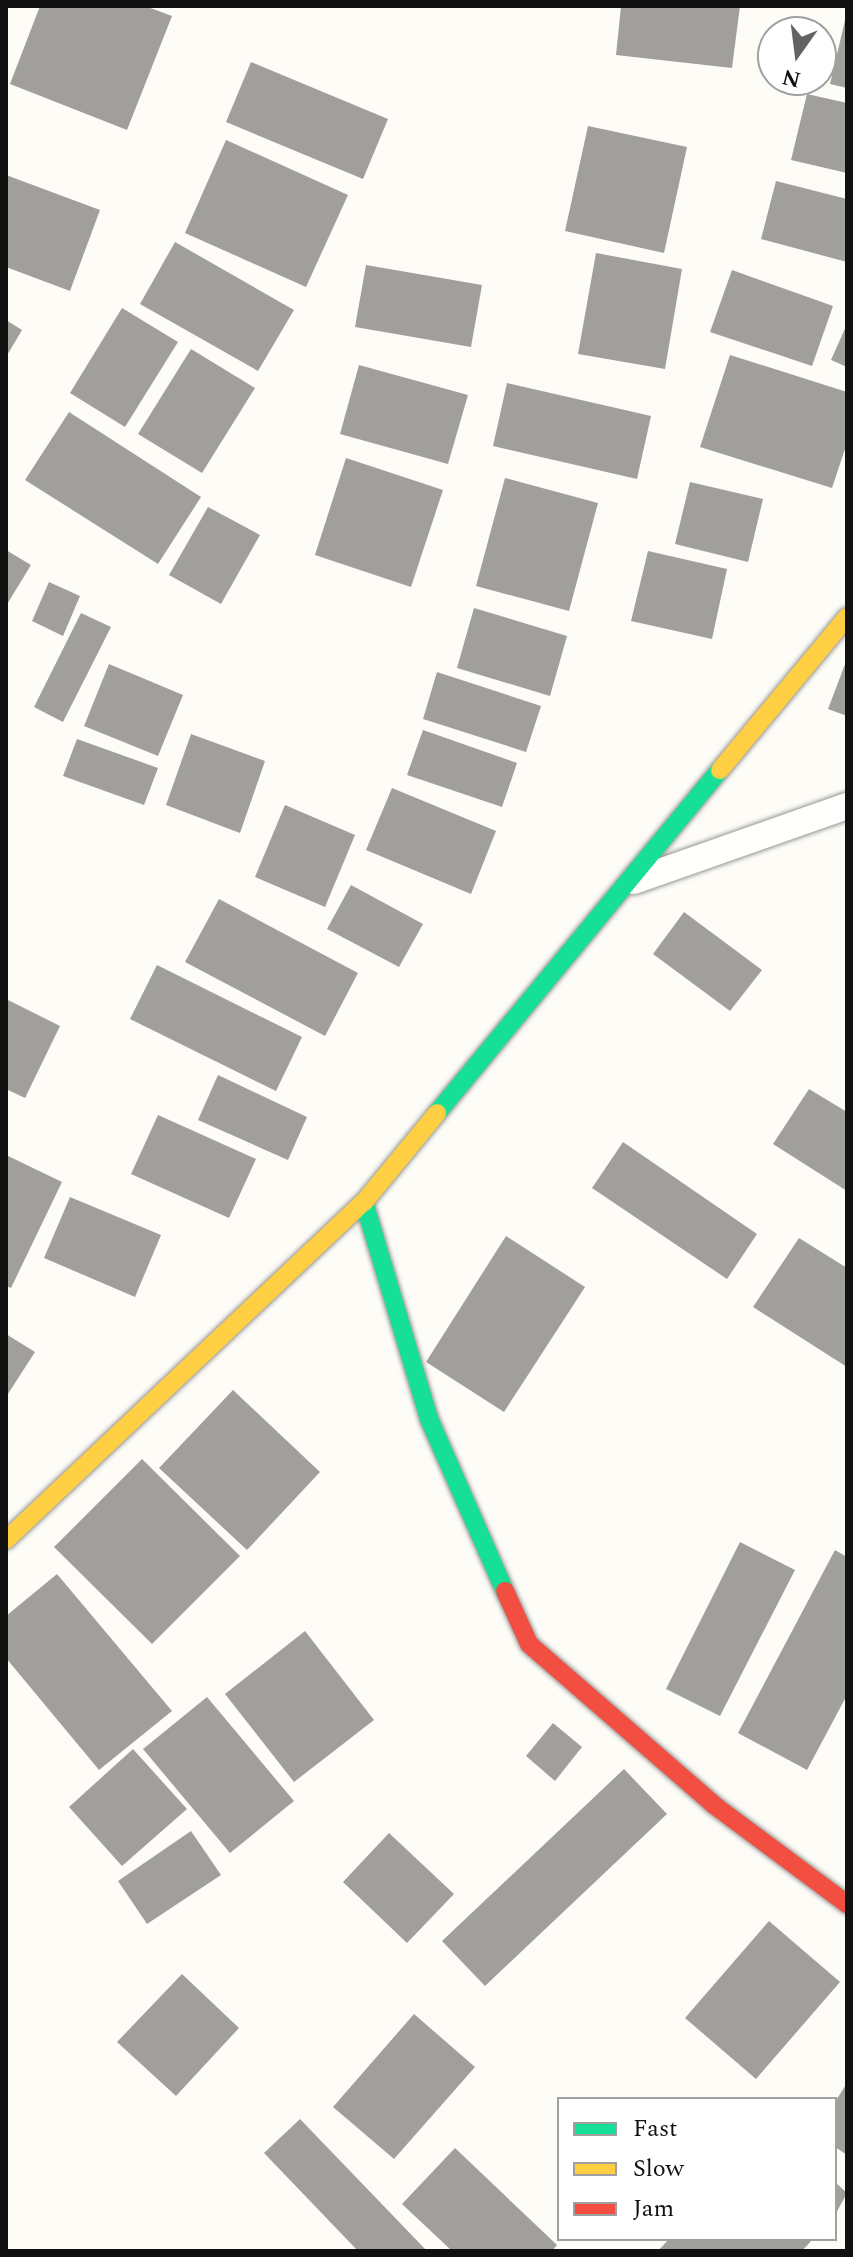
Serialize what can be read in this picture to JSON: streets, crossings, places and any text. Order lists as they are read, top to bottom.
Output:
{
  "legend": ["Fast", "Slow", "Jam"],
  "north": "bottom"
}
